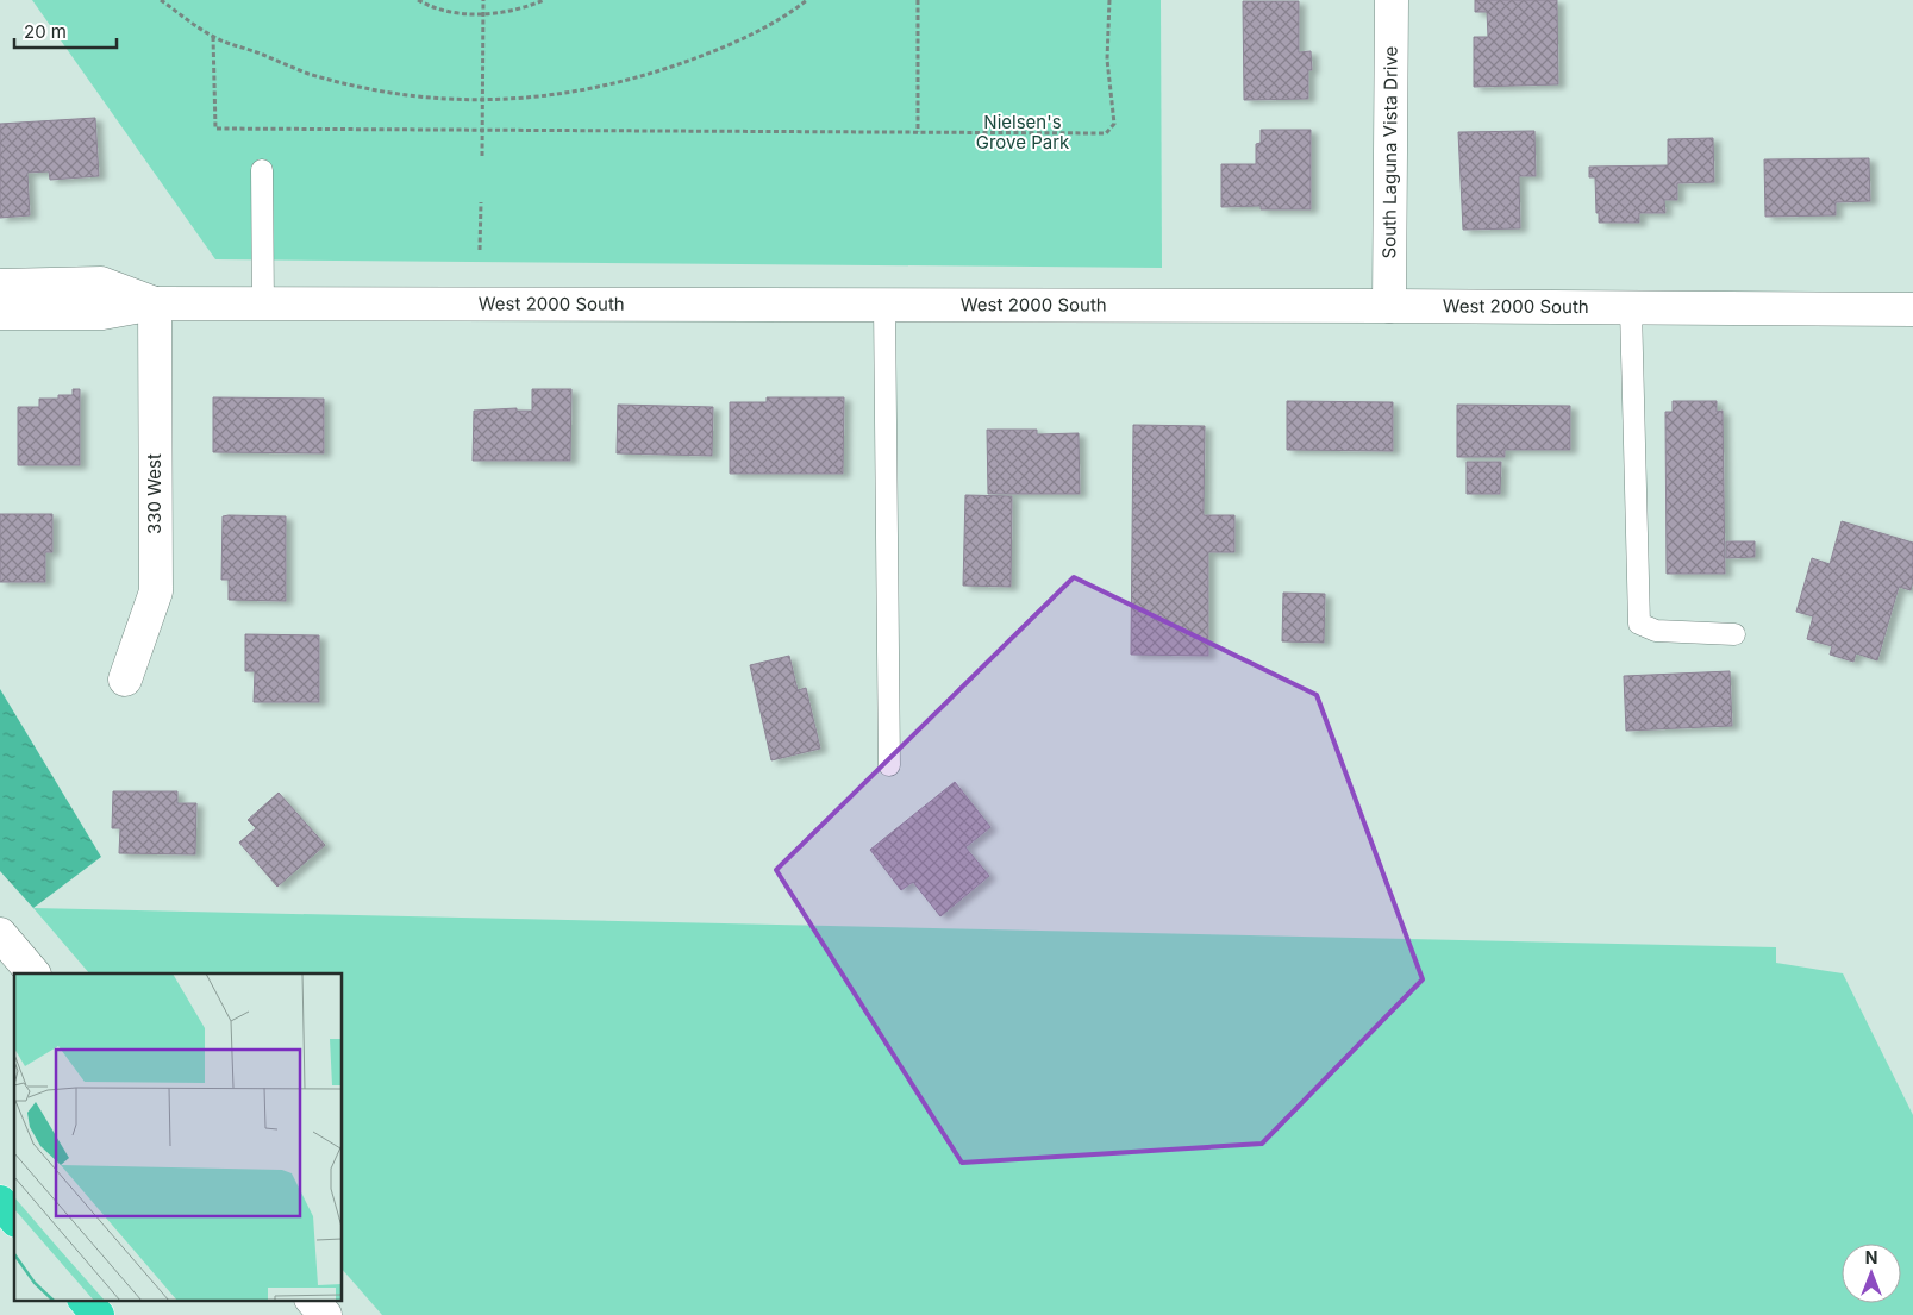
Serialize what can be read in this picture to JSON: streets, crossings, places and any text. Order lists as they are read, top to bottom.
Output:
{
  "streets": {
    "street": ["South Laguna Vista Drive", "West 2000 South", "330 West"]
  },
  "crossings": [
    ["South Laguna Vista Drive", "West 2000 South"],
    ["West 2000 South", "330 West"]
  ],
  "parks": ["Nielsen's Grove Park"],
  "scale_bar": "20 m",
  "north": "top"
}
